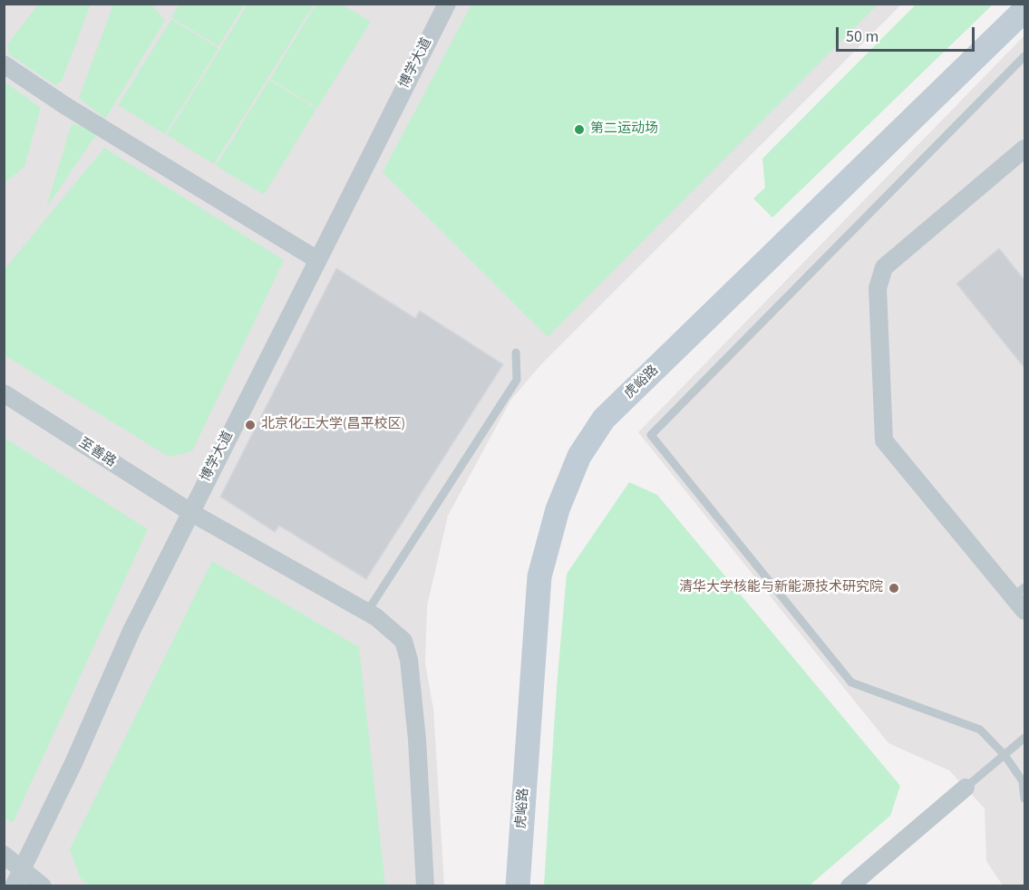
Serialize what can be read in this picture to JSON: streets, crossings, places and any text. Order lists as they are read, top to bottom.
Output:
{
  "streets": {
    "street": ["博学大道", "虎峪路", "至善路"]
  },
  "crossings": [
    ["博学大道", "至善路"]
  ],
  "places": ["第二运动场", "北京化工大学(昌平校区)", "清华大学核能与新能源技术研究院"],
  "scale_bar": "50 m"
}
